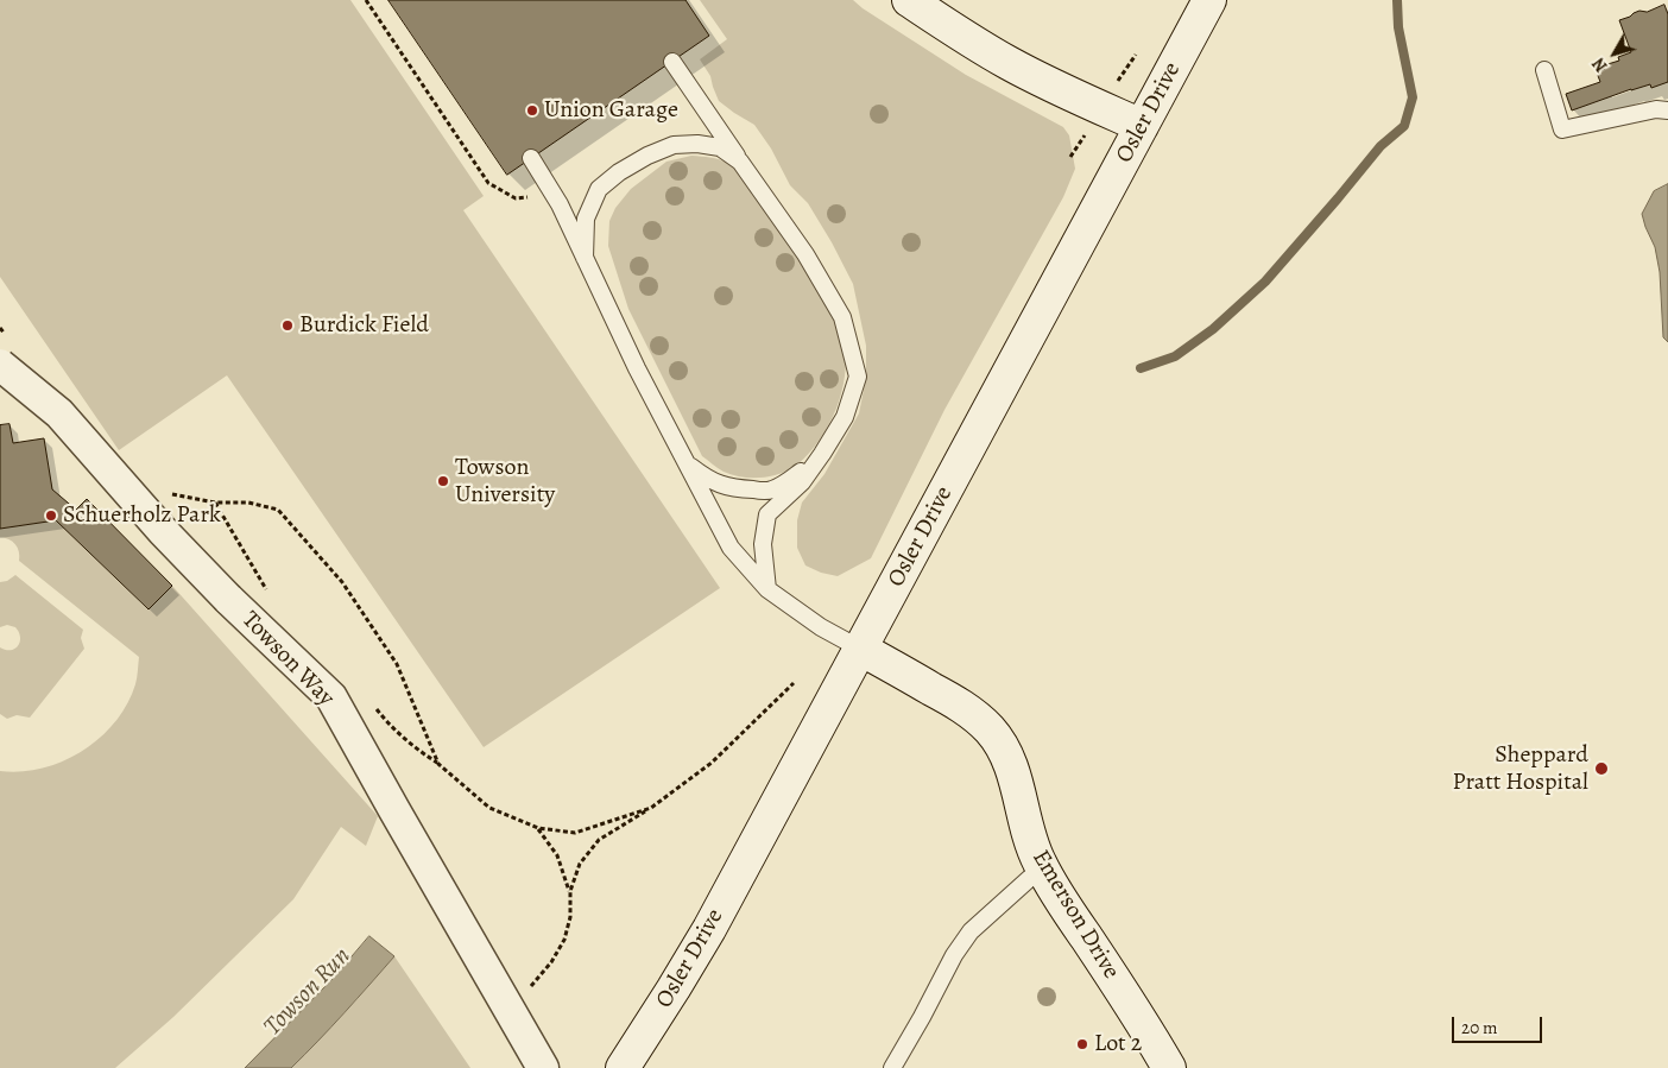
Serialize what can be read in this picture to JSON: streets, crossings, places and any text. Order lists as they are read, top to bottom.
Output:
{
  "streets": {
    "street": ["Osler Drive", "Towson Way", "Emerson Drive"]
  },
  "crossings": [
    ["Osler Drive", "Emerson Drive"]
  ],
  "water": ["Towson Run"],
  "places": [
    "Union Garage",
    "Burdick Field",
    "Towson University",
    "Schuerholz Park",
    "Sheppard Pratt Hospital",
    "Lot 2"
  ],
  "scale_bar": "20 m",
  "north": "bottom left"
}
